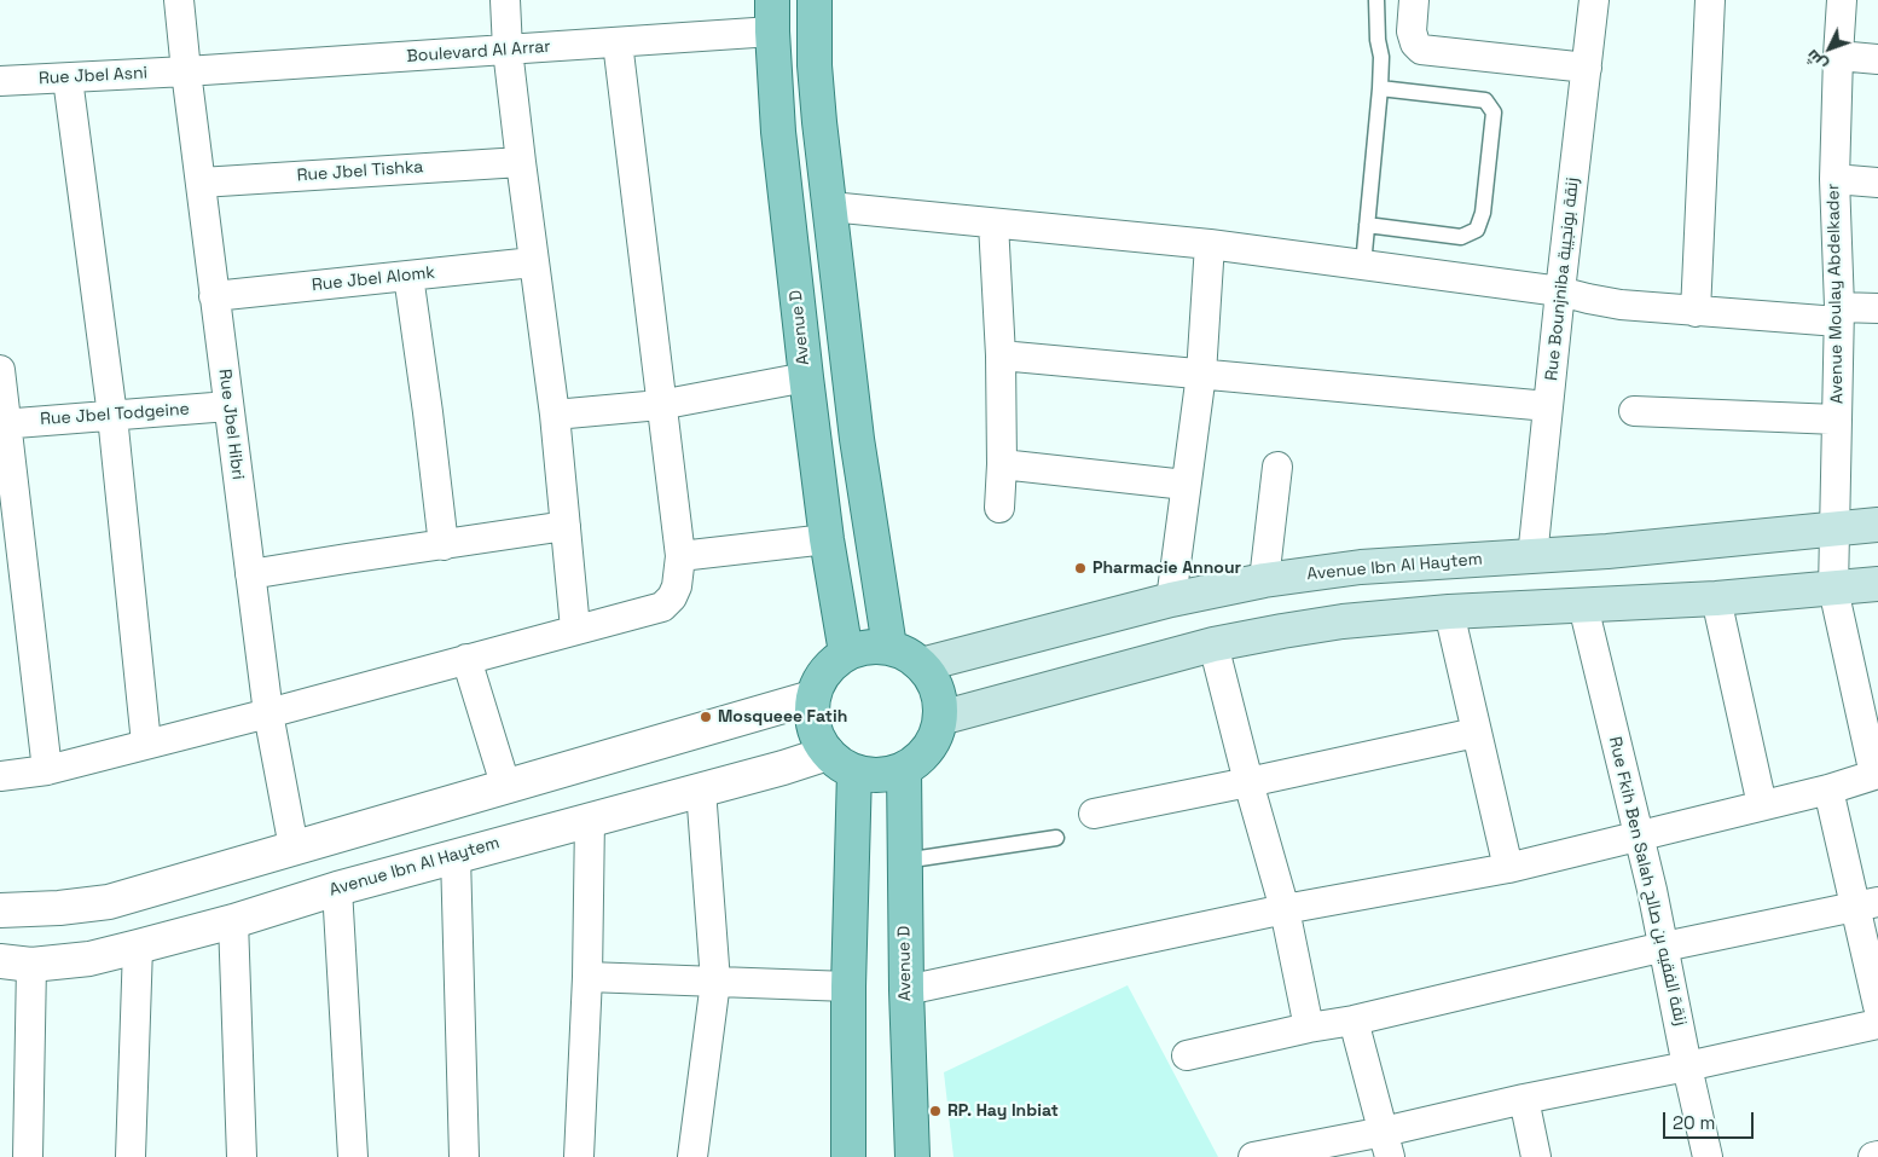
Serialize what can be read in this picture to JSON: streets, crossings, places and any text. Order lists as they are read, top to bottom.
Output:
{
  "streets": {
    "main road": ["Avenue D", "Avenue Ibn Al Haytem"],
    "street": [
      "Boulevard Al Arrar",
      "Rue Jbel Asni",
      "Rue Jbel Tishka",
      "Rue Jbel Alomk",
      "Rue Bounjniba زنقة بونجيبة",
      "Avenue Moulay Abdelkader",
      "Rue Jbel Todgeine",
      "Rue Jbel Hibri",
      "Rue Fkih Ben Salah زنقة الفقيه بن صالح"
    ]
  },
  "crossings": [
    ["Boulevard Al Arrar", "Rue Jbel Asni"],
    ["Boulevard Al Arrar", "Avenue D"],
    ["Boulevard Al Arrar", "Rue Jbel Hibri"],
    ["Rue Jbel Asni", "Rue Jbel Hibri"],
    ["Rue Jbel Tishka", "Rue Jbel Hibri"],
    ["Rue Jbel Alomk", "Rue Jbel Hibri"],
    ["Rue Bounjniba زنقة بونجيبة", "Avenue Ibn Al Haytem"],
    ["Avenue Moulay Abdelkader", "Avenue Ibn Al Haytem"],
    ["Avenue D", "Avenue Ibn Al Haytem"],
    ["Rue Jbel Todgeine", "Rue Jbel Hibri"]
  ],
  "places": ["Pharmacie Annour", "Mosqueee Fatih", "RP. Hay Inbiat"],
  "scale_bar": "20 m",
  "north": "bottom left"
}
